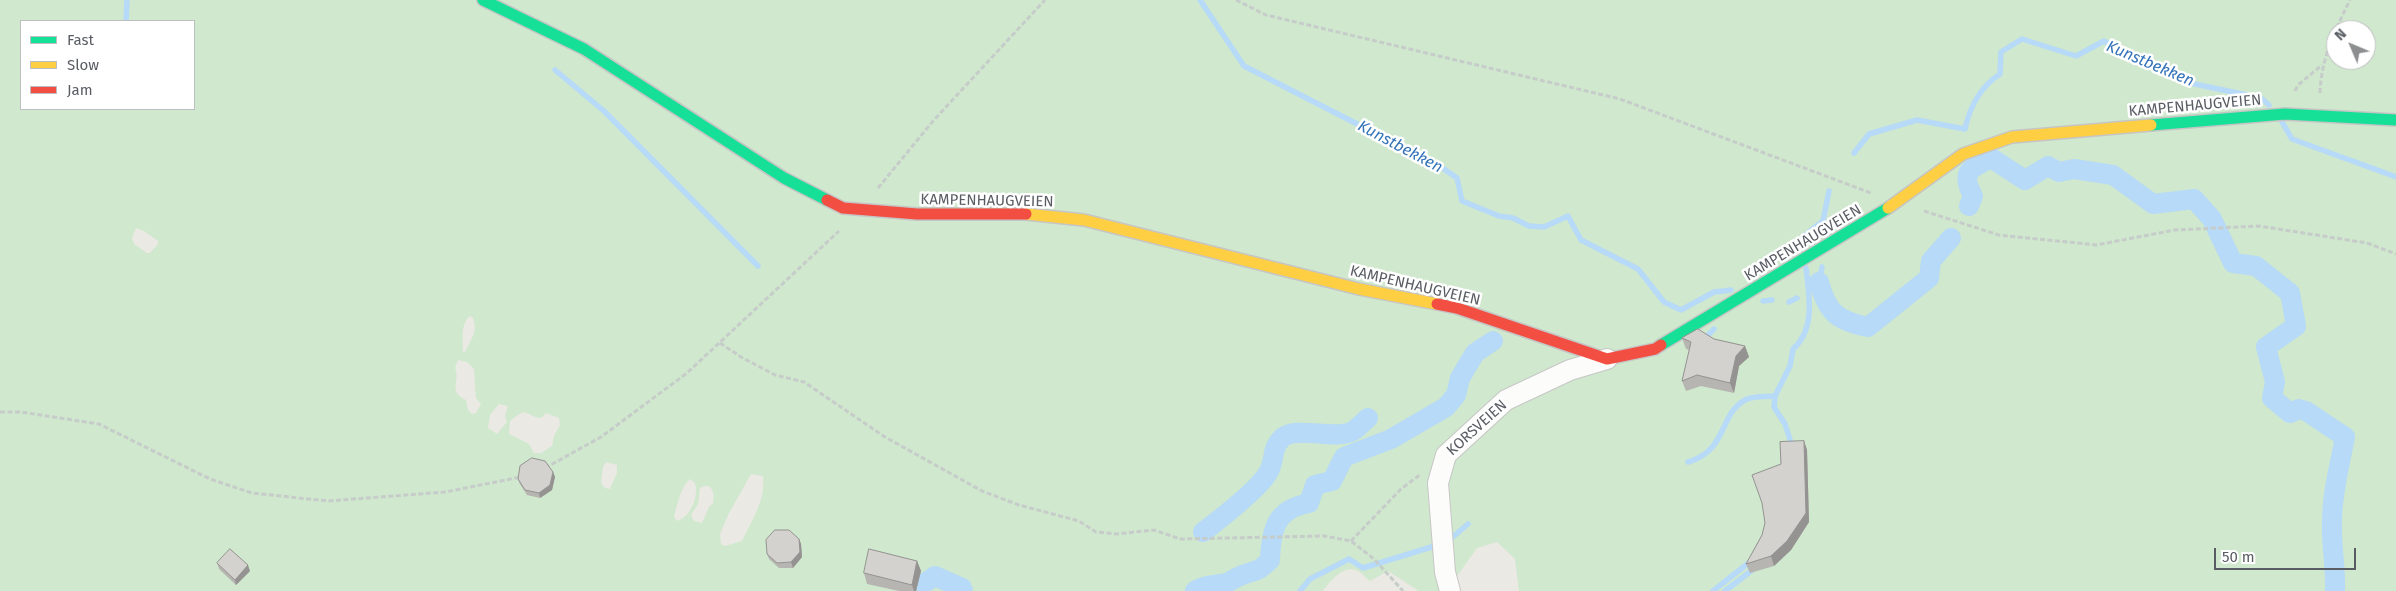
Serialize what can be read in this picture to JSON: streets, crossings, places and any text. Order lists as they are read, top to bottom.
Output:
{
  "streets": {
    "street": ["KAMPENHAUGVEIEN", "KORSVEIEN"]
  },
  "crossings": [
    ["KAMPENHAUGVEIEN", "KORSVEIEN"]
  ],
  "water": ["Kunstbekken"],
  "legend": ["Fast", "Slow", "Jam"],
  "scale_bar": "50 m",
  "north": "top left"
}
